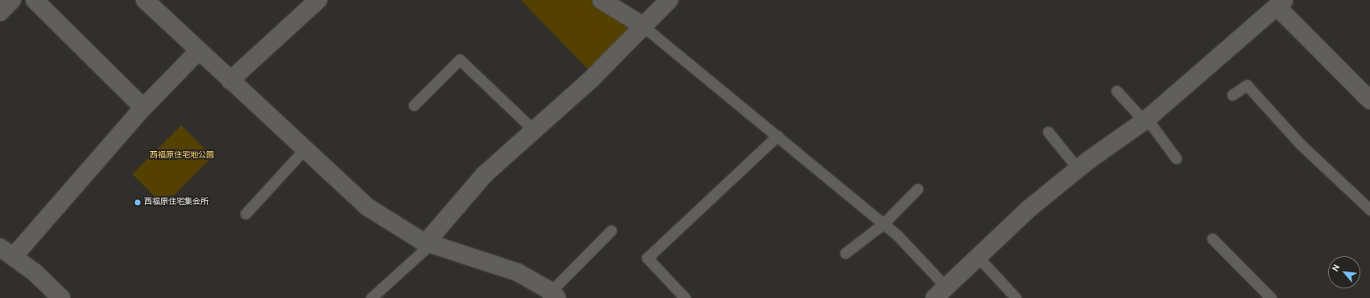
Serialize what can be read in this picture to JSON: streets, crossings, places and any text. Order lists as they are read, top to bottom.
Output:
{
  "parks": ["西福原住宅地公園"],
  "places": ["西福原住宅集会所"],
  "north": "top left"
}
